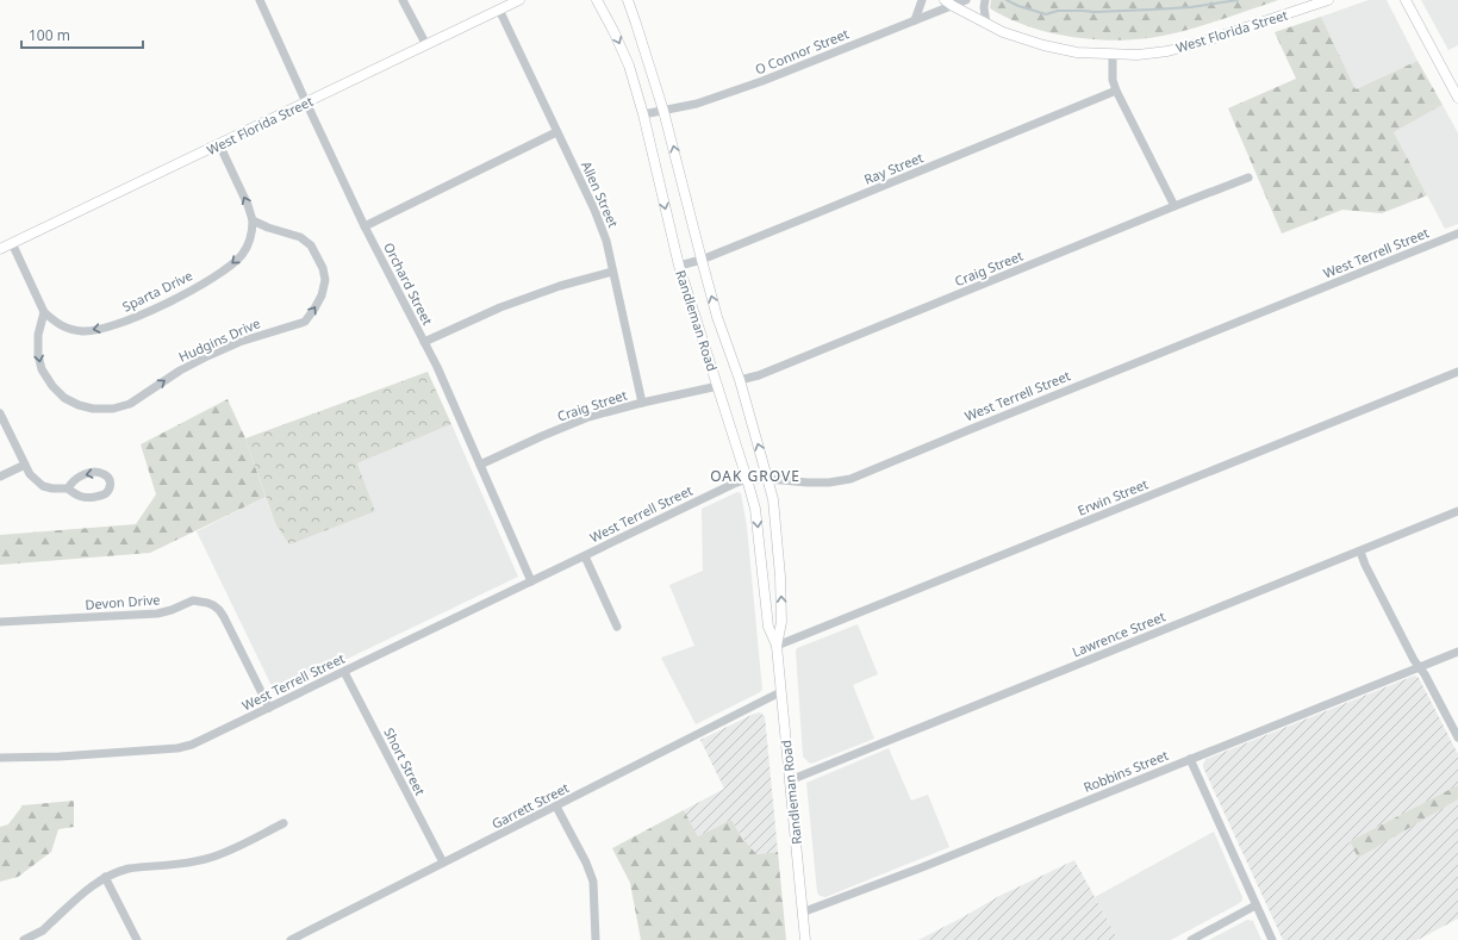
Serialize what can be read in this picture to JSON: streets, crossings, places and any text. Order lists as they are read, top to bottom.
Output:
{
  "streets": {
    "main road": ["West Florida Street", "Randleman Road"],
    "street": [
      "O Connor Street",
      "Ray Street",
      "Allen Street",
      "West Terrell Street",
      "Craig Street",
      "Orchard Street",
      "Sparta Drive",
      "Hudgins Drive",
      "Erwin Street",
      "Devon Drive",
      "Lawrence Street",
      "Short Street",
      "Robbins Street",
      "Garrett Street"
    ]
  },
  "crossings": [
    ["West Florida Street", "O Connor Street"],
    ["West Florida Street", "Allen Street"],
    ["West Florida Street", "Orchard Street"],
    ["O Connor Street", "Randleman Road"],
    ["Ray Street", "Randleman Road"],
    ["Allen Street", "Craig Street"],
    ["West Terrell Street", "Orchard Street"],
    ["West Terrell Street", "Randleman Road"],
    ["West Terrell Street", "Devon Drive"],
    ["West Terrell Street", "Short Street"],
    ["Craig Street", "Orchard Street"],
    ["Craig Street", "Randleman Road"],
    ["Sparta Drive", "Hudgins Drive"],
    ["Randleman Road", "Erwin Street"],
    ["Randleman Road", "Lawrence Street"],
    ["Randleman Road", "Robbins Street"],
    ["Randleman Road", "Garrett Street"],
    ["Short Street", "Garrett Street"]
  ],
  "one_way": ["Sparta Drive"],
  "districts": ["OAK GROVE"],
  "scale_bar": "100 m"
}
